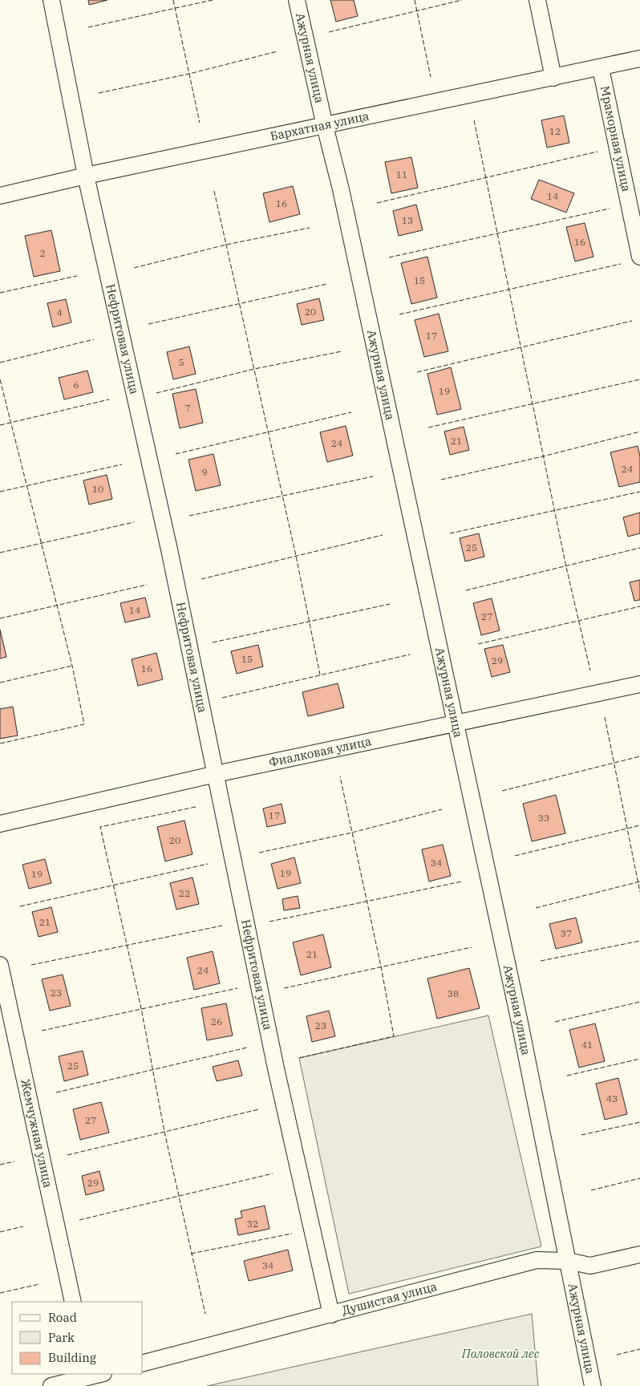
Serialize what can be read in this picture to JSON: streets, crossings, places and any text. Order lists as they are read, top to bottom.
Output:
{
  "streets": {
    "street": [
      "Ажурная улица",
      "Бархатная улица",
      "Мраморная улица",
      "Нефритовая улица",
      "Фиалковая улица",
      "Жемчужная улица",
      "Душистая улица"
    ]
  },
  "crossings": [
    ["Ажурная улица", "Бархатная улица"],
    ["Ажурная улица", "Фиалковая улица"],
    ["Ажурная улица", "Душистая улица"],
    ["Бархатная улица", "Мраморная улица"],
    ["Бархатная улица", "Нефритовая улица"],
    ["Нефритовая улица", "Фиалковая улица"],
    ["Нефритовая улица", "Душистая улица"]
  ],
  "parks": ["Половской лес"],
  "house_numbers": [
    "12",
    "11",
    "14",
    "16",
    "13",
    "16",
    "2",
    "15",
    "20",
    "4",
    "17",
    "5",
    "6",
    "19",
    "7",
    "21",
    "24",
    "24",
    "9",
    "10",
    "25",
    "14",
    "27",
    "15",
    "29",
    "16",
    "17",
    "33",
    "20",
    "34",
    "19",
    "19",
    "22",
    "21",
    "37",
    "21",
    "24",
    "23",
    "38",
    "26",
    "23",
    "41",
    "25",
    "43",
    "27",
    "29",
    "32",
    "34"
  ],
  "legend": ["Road", "Park", "Building"]
}
